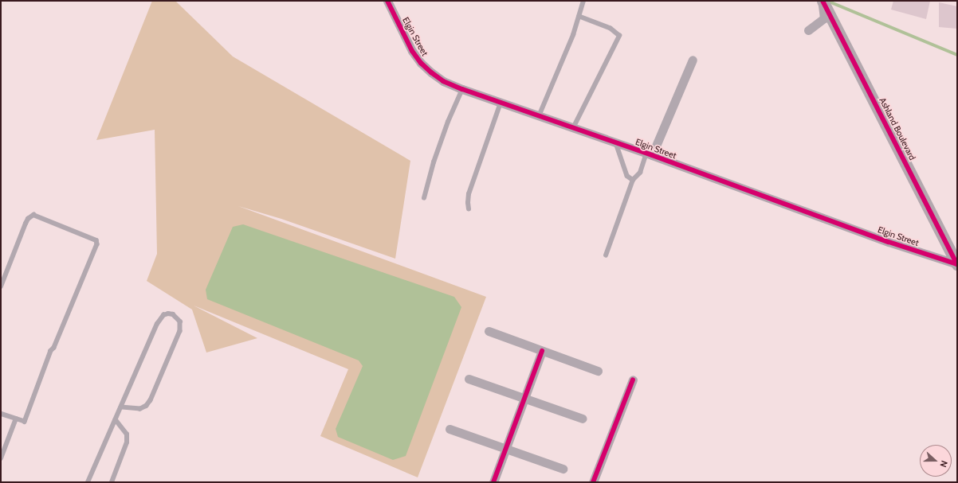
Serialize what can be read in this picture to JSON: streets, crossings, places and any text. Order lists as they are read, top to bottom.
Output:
{
  "streets": {
    "street": ["Elgin Street", "Ashland Boulevard"]
  },
  "crossings": [
    ["Elgin Street", "Ashland Boulevard"]
  ],
  "north": "right"
}
